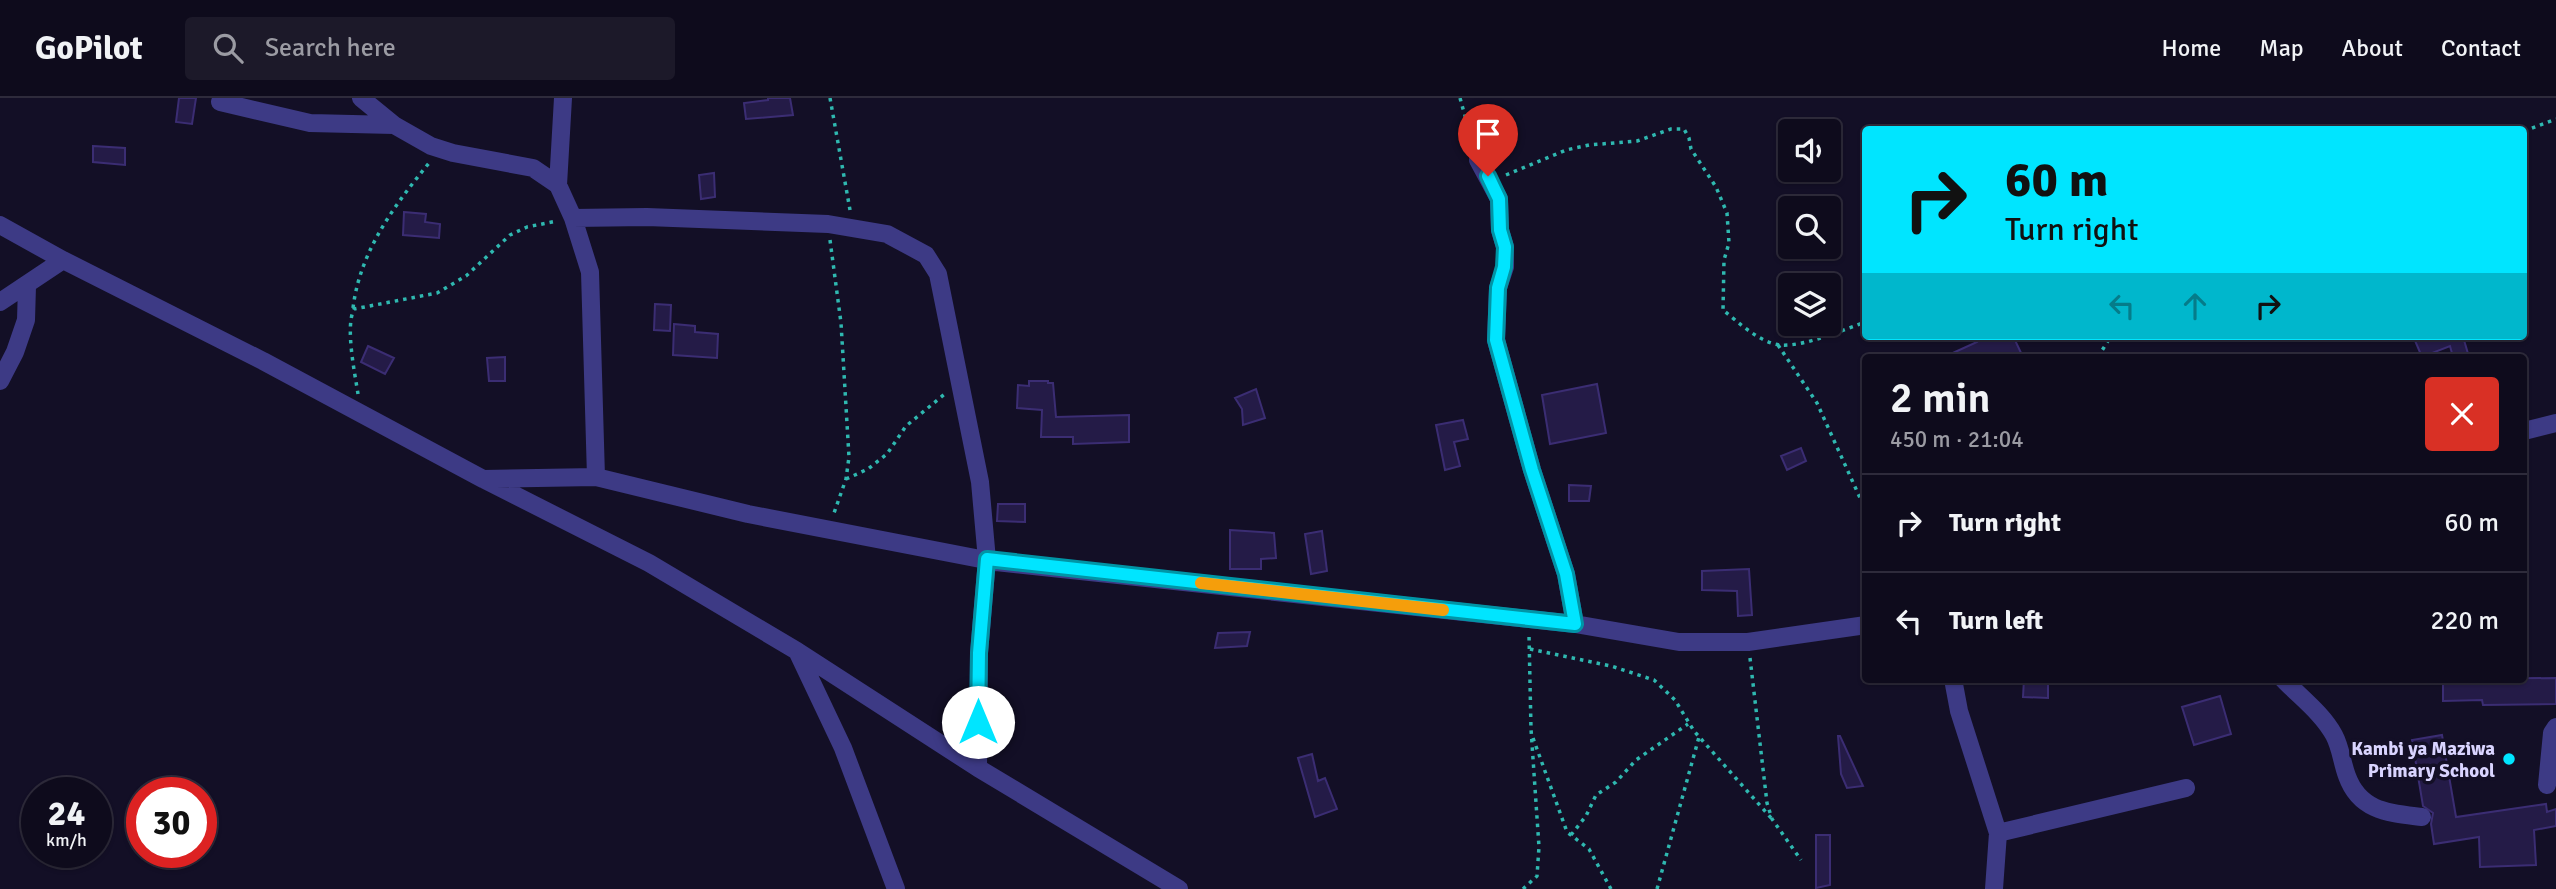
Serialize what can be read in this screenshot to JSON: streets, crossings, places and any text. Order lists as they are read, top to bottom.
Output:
{
  "places": ["Kambi ya Maziwa Primary School"],
  "page": {
    "header": "GoPilot",
    "search": "Search here",
    "nav": [
      "Home",
      "Map",
      "About",
      "Contact"
    ],
    "turn": ["60 m", "Turn right"],
    "heading": ["2 min", "450 m · 21:04"],
    "list": [
      {
        "name": "Turn right",
        "value": "60 m"
      },
      {
        "name": "Turn left",
        "value": "220 m"
      }
    ],
    "speed": "24 km/h",
    "limit": "30"
  }
}
